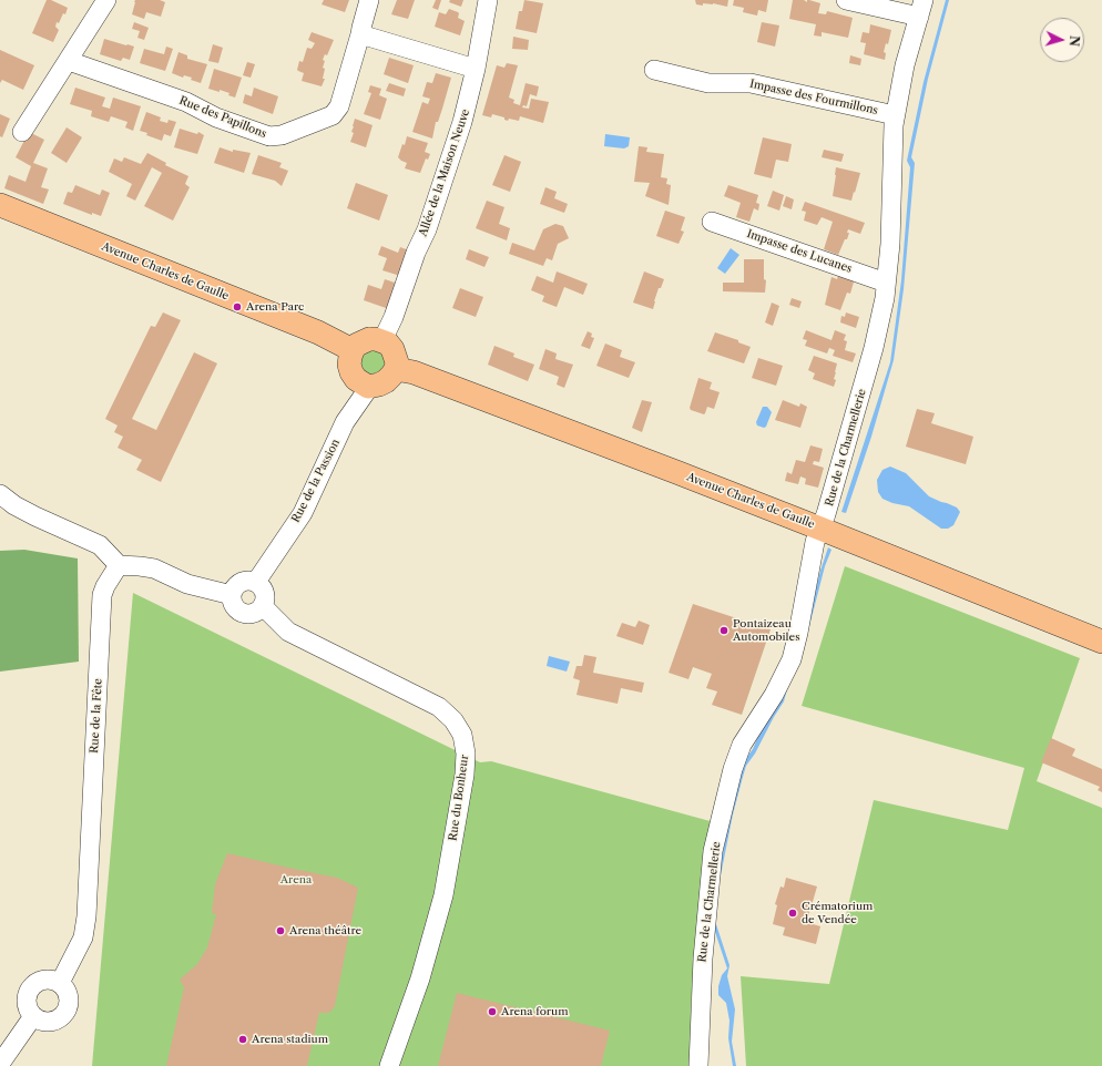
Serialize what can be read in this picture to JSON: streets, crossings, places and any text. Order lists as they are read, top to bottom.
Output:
{
  "streets": {
    "main road": ["Avenue Charles de Gaulle"],
    "street": [
      "Impasse des Fourmillons",
      "Rue des Papillons",
      "Allée de la Maison Neuve",
      "Impasse des Lucanes",
      "Rue de la Charmellerie",
      "Rue de la Passion",
      "Rue de la Fête",
      "Rue du Bonheur"
    ]
  },
  "crossings": [
    ["Impasse des Fourmillons", "Rue de la Charmellerie"],
    ["Allée de la Maison Neuve", "Avenue Charles de Gaulle"],
    ["Allée de la Maison Neuve", "Rue de la Passion"],
    ["Impasse des Lucanes", "Rue de la Charmellerie"],
    ["Avenue Charles de Gaulle", "Rue de la Charmellerie"],
    ["Avenue Charles de Gaulle", "Rue de la Passion"],
    ["Rue de la Passion", "Rue du Bonheur"]
  ],
  "parks": ["Arena"],
  "places": [
    "Arena Parc",
    "Pontaizeau Automobiles",
    "Crématorium de Vendée",
    "Arena théâtre",
    "Arena forum",
    "Arena stadium"
  ],
  "north": "right"
}
